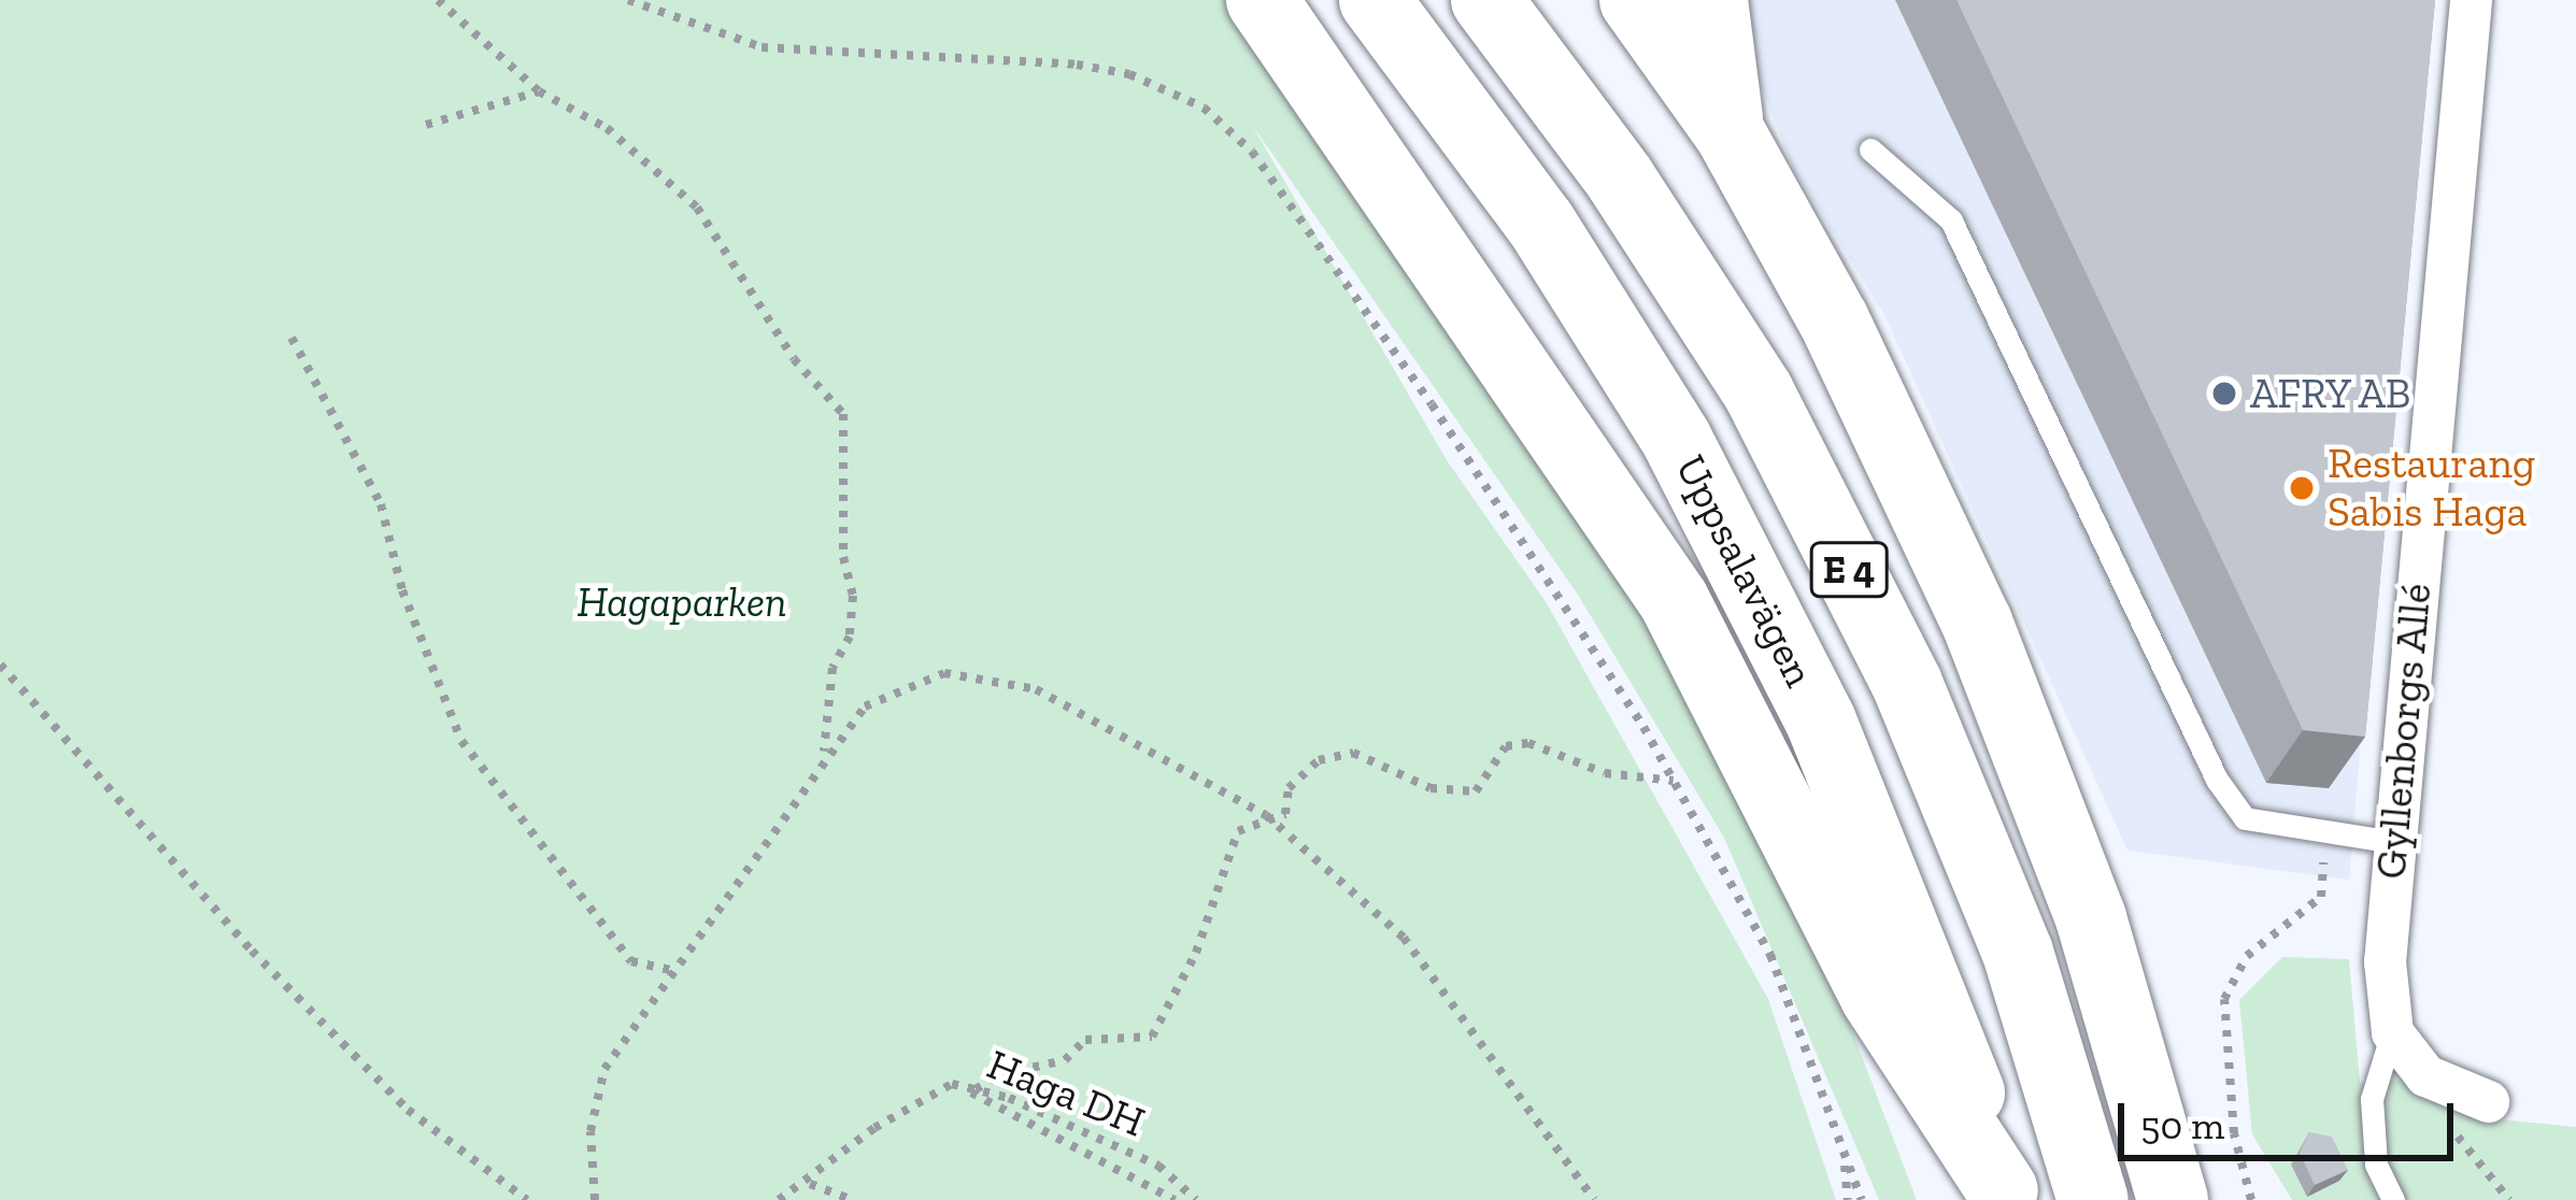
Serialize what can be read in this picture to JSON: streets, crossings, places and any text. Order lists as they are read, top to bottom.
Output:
{
  "streets": {
    "highway": ["E 4", "Uppsalavägen"],
    "street": ["Gyllenborgs Allé"],
    "path": ["Haga DH"]
  },
  "parks": ["Hagaparken"],
  "places": ["AFRY AB", "Restaurang Sabis Haga"],
  "scale_bar": "50 m"
}
